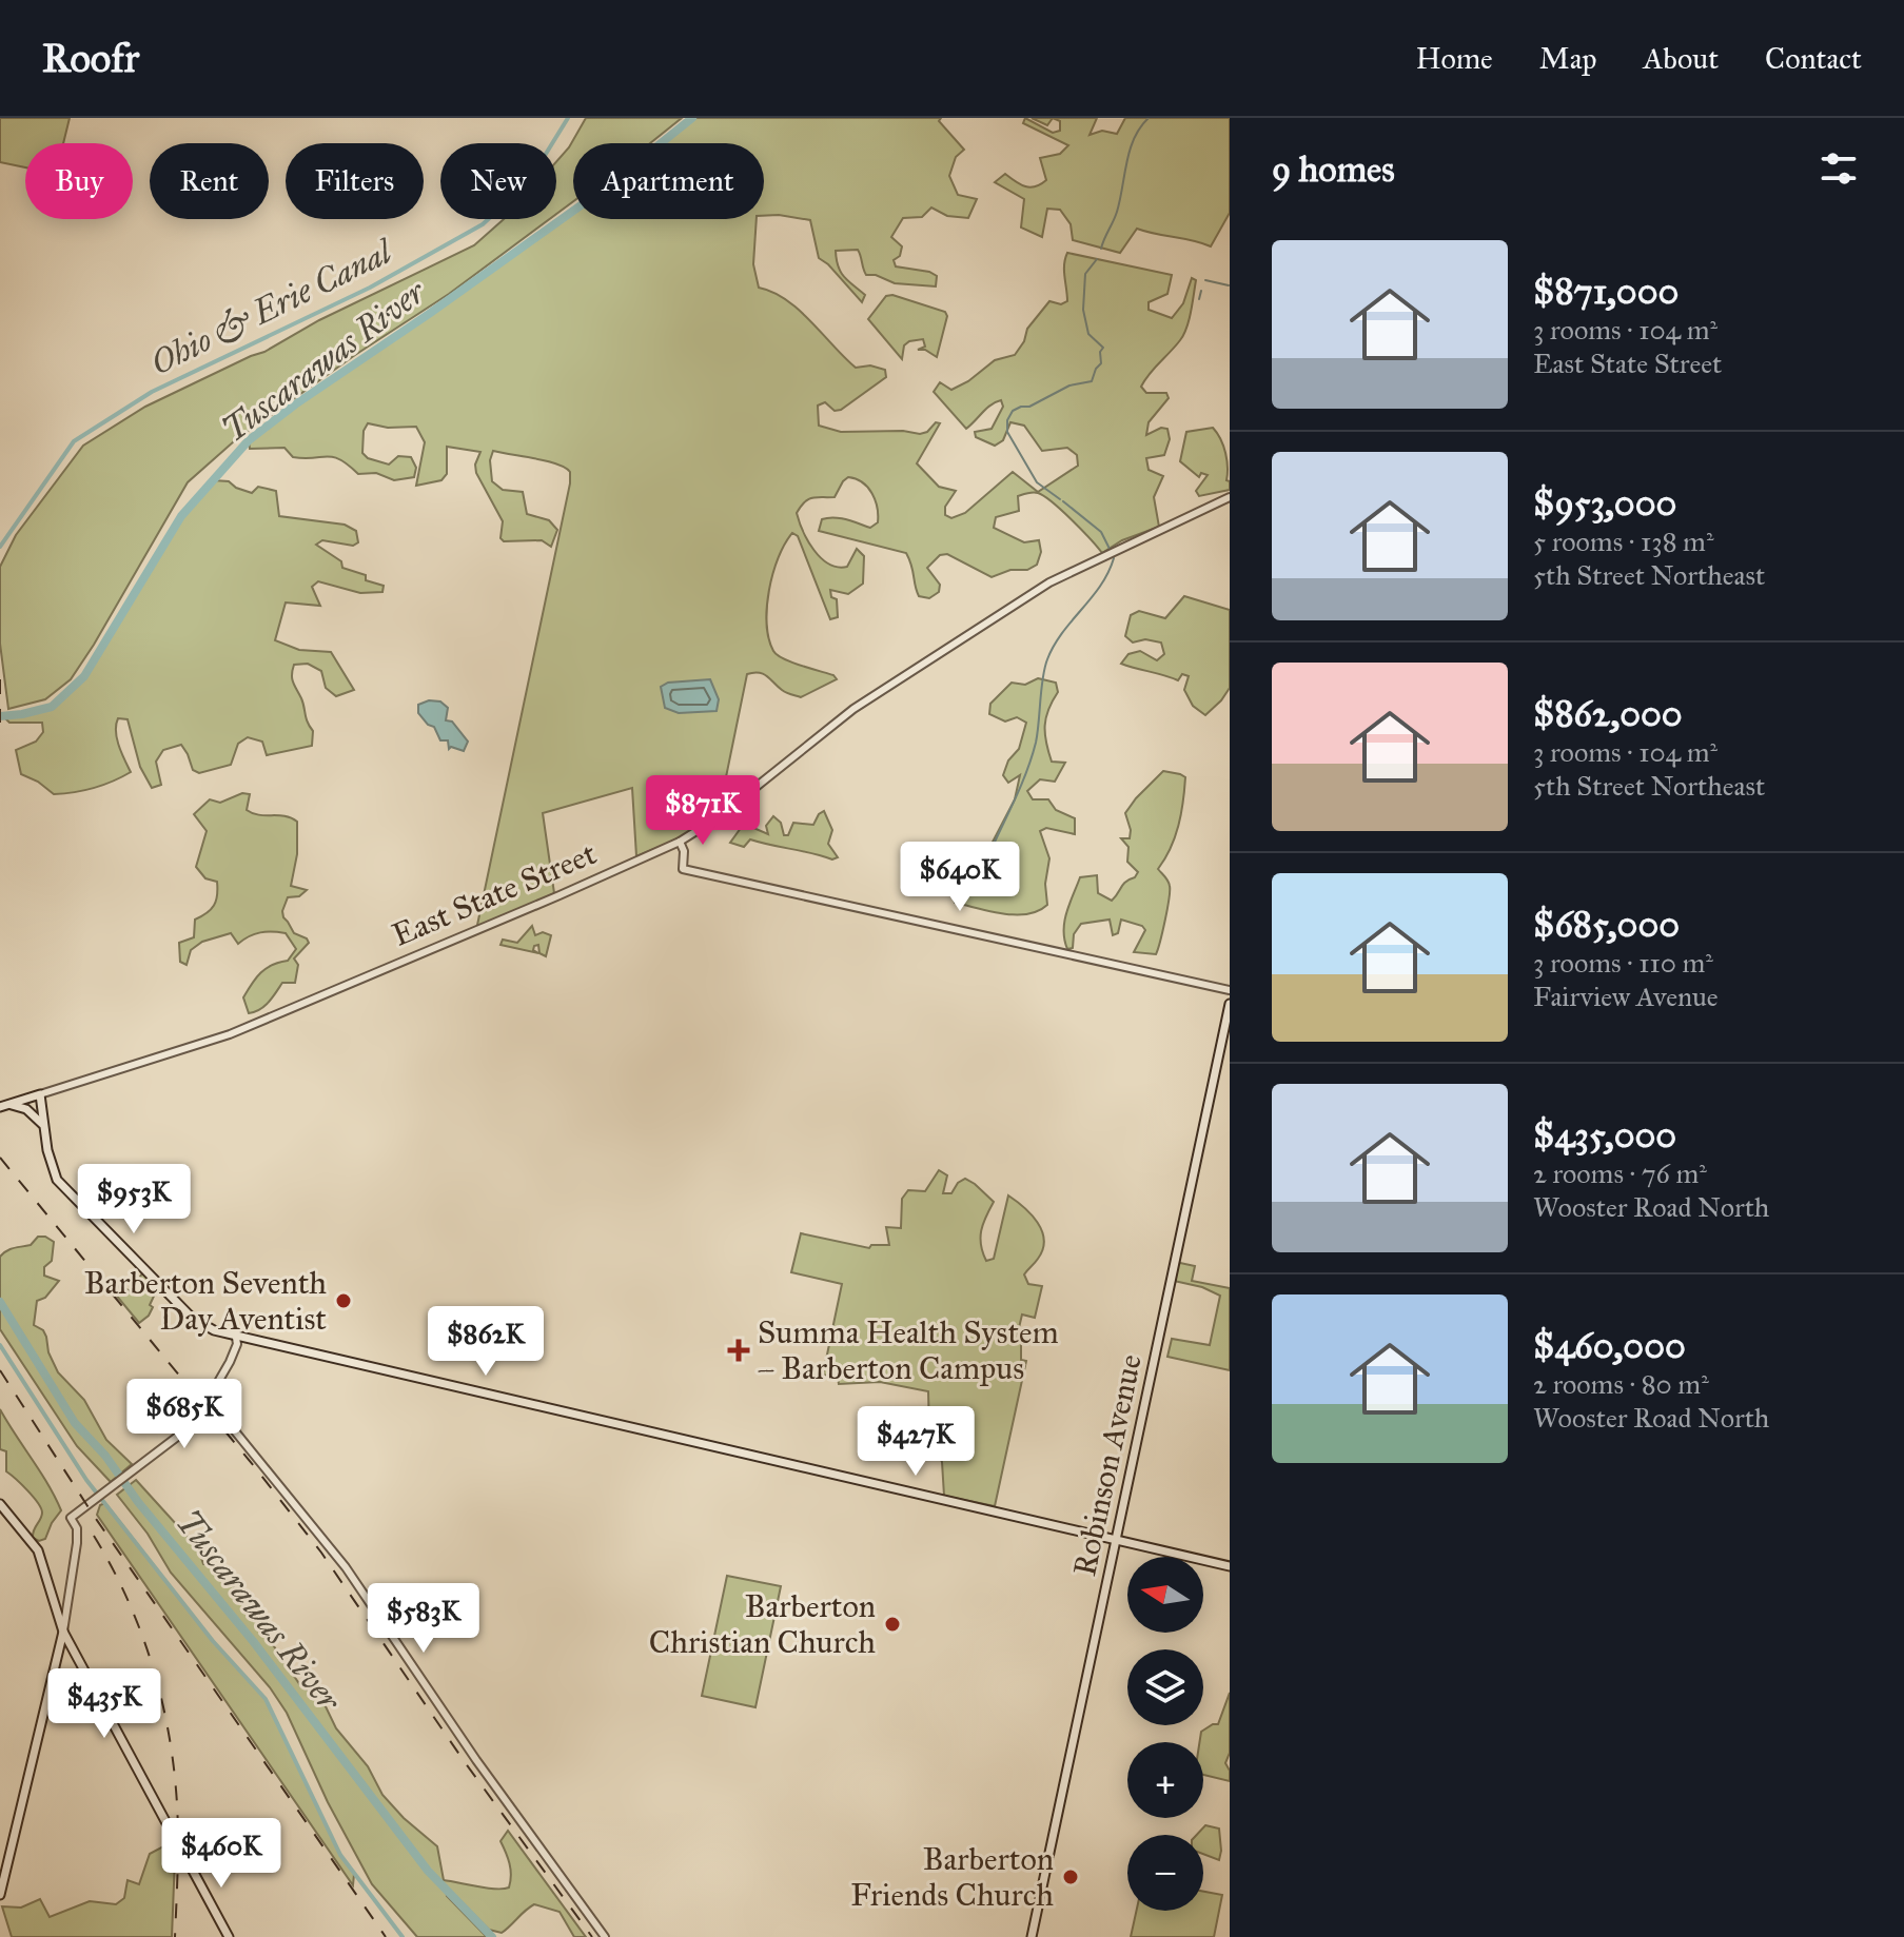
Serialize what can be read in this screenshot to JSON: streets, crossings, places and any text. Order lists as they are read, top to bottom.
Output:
{
  "streets": {
    "main road": ["East State Street", "Robinson Avenue"]
  },
  "water": ["Ohio & Erie Canal", "Tuscarawas River"],
  "places": {
    "other": ["Barberton Seventh Day Aventist", "Barberton Christian Church", "Barberton Friends Church"],
    "health": ["Summa Health System – Barberton Campus"]
  },
  "north": "left",
  "page": {
    "header": "Roofr",
    "nav": [
      "Home",
      "Map",
      "About",
      "Contact"
    ],
    "heading": "9 homes",
    "chip": [
      "Buy",
      "Rent",
      "Filters",
      "New",
      "Apartment"
    ],
    "list": [
      {
        "name": "$871,000",
        "note": "3 rooms · 104 m² · East State Street"
      },
      {
        "name": "$953,000",
        "note": "5 rooms · 138 m² · 5th Street Northeast"
      },
      {
        "name": "$862,000",
        "note": "3 rooms · 104 m² · 5th Street Northeast"
      },
      {
        "name": "$685,000",
        "note": "3 rooms · 110 m² · Fairview Avenue"
      },
      {
        "name": "$435,000",
        "note": "2 rooms · 76 m² · Wooster Road North"
      },
      {
        "name": "$460,000",
        "note": "2 rooms · 80 m² · Wooster Road North"
      }
    ],
    "price": [
      "$871K",
      "$640K",
      "$953K",
      "$862K",
      "$685K",
      "$427K",
      "$583K",
      "$435K",
      "$460K"
    ],
    "map_buttons": ["+", "−"]
  }
}
